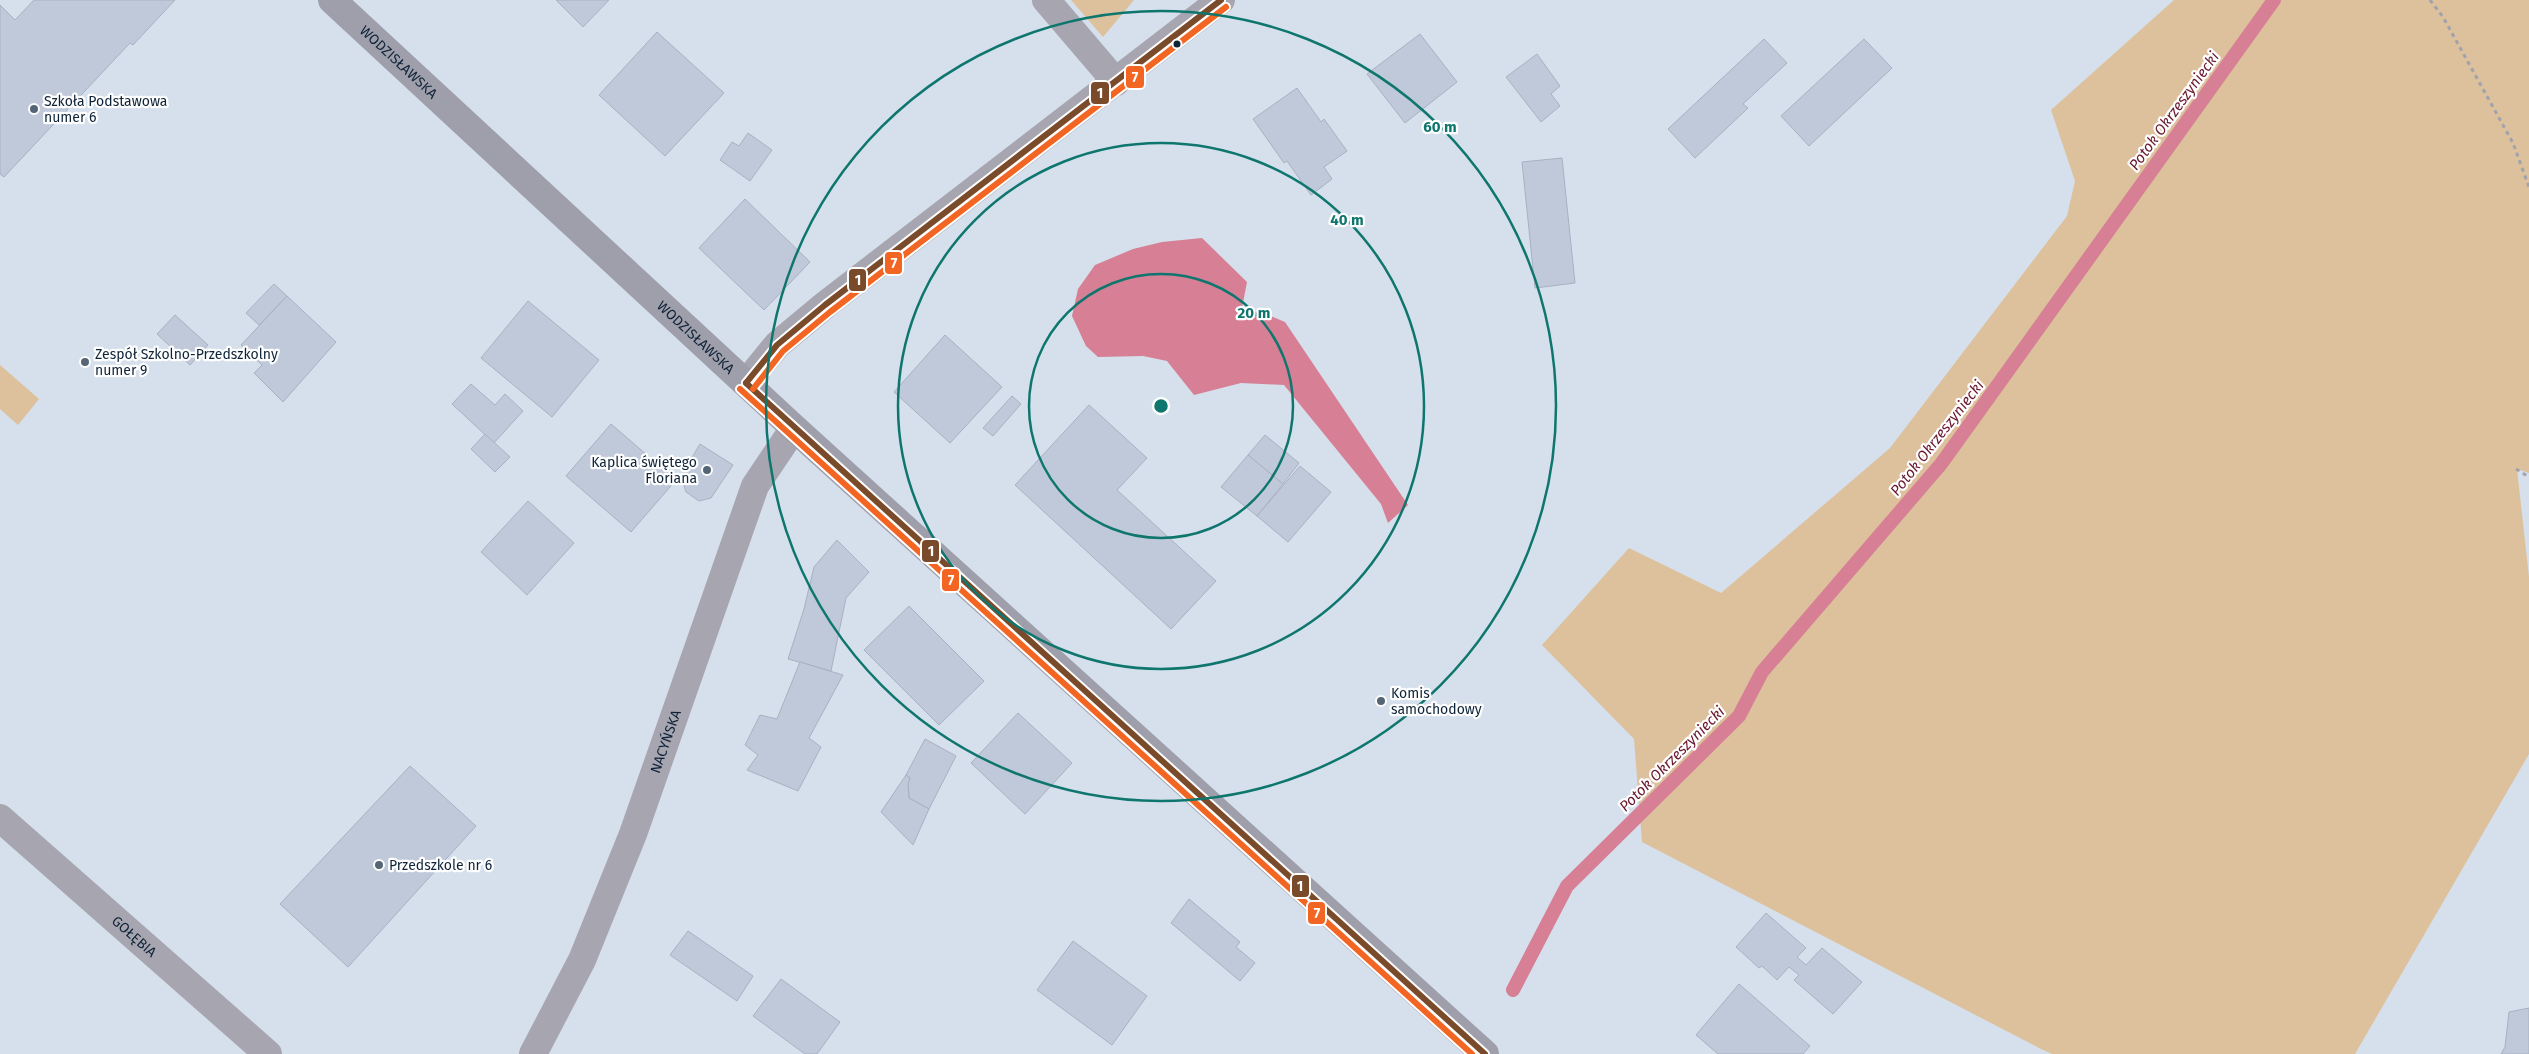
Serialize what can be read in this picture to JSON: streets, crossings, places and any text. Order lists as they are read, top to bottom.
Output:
{
  "streets": {
    "main road": ["WODZISŁAWSKA"],
    "street": ["NACYŃSKA", "GOŁĘBIA"]
  },
  "crossings": [
    ["WODZISŁAWSKA", "NACYŃSKA"]
  ],
  "water": ["Potok Okrzeszyniecki"],
  "places": [
    "Szkoła Podstawowa numer 6",
    "Zespół Szkolno-Przedszkolny numer 9",
    "Kaplica świętego Floriana",
    "Komis samochodowy",
    "Przedszkole nr 6"
  ],
  "lines": ["transit line 1", "transit line 7"],
  "rings": ["60 m", "40 m", "20 m"]
}
